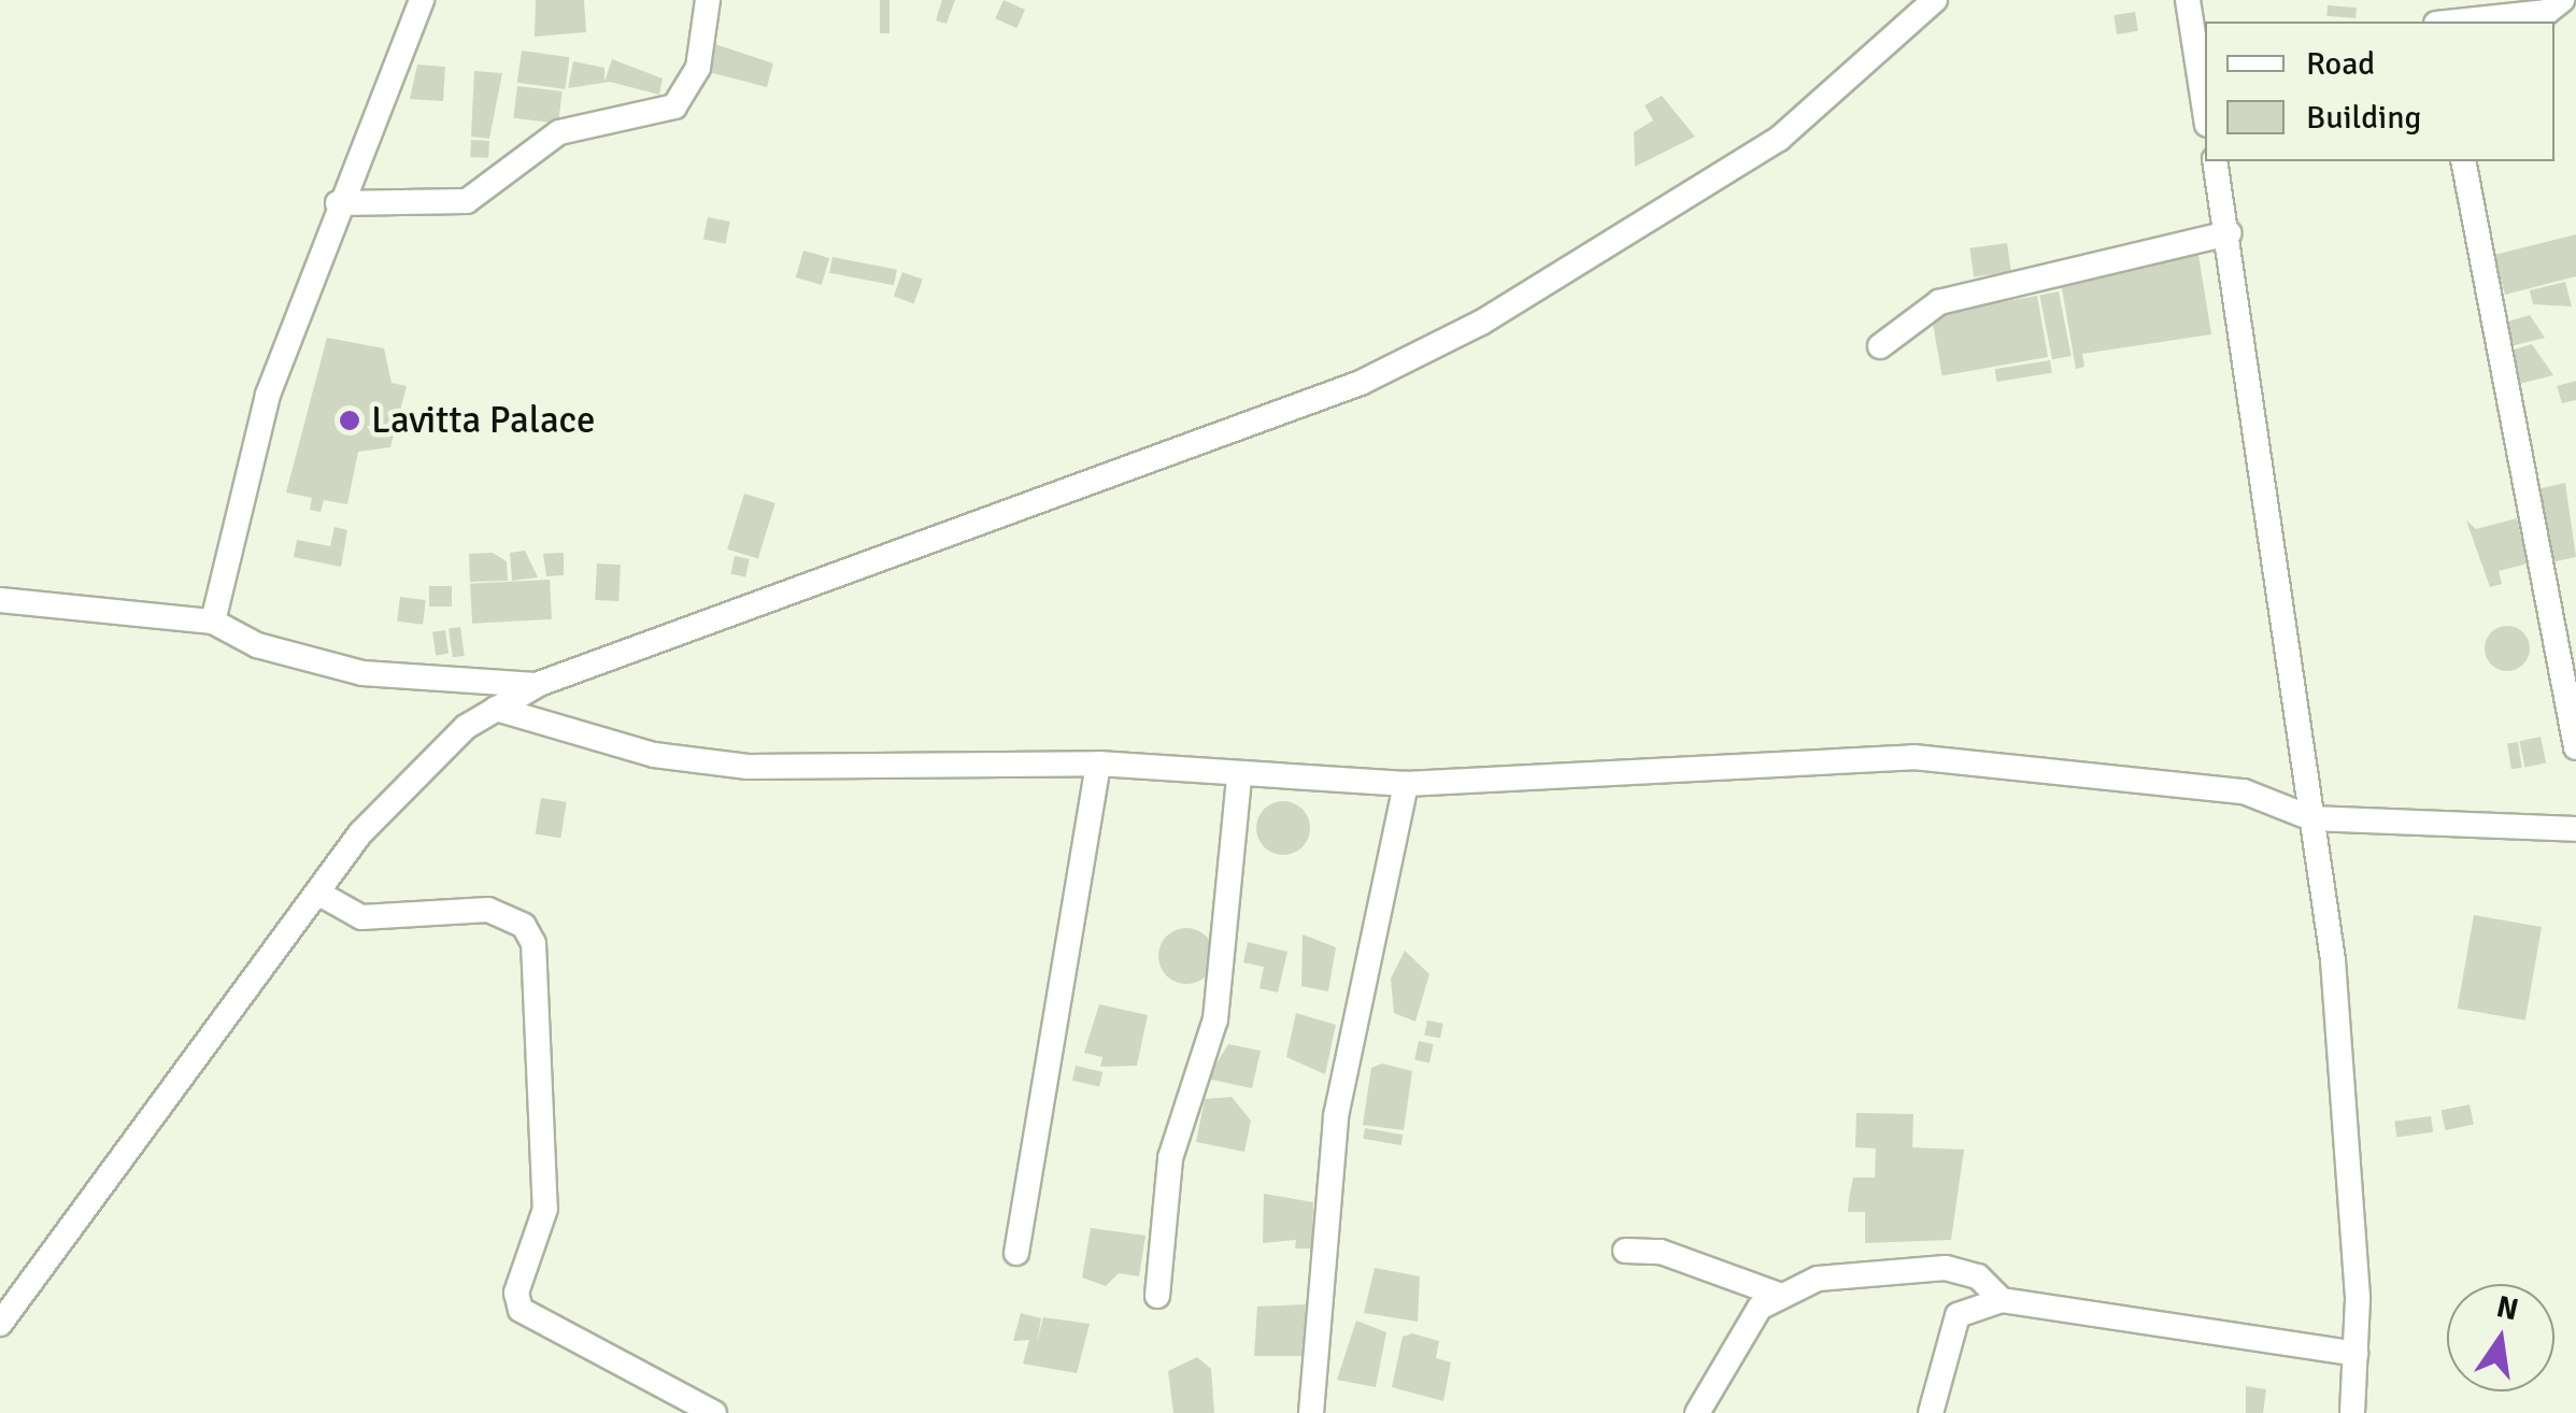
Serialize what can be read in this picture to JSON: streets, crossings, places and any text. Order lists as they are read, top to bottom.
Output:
{
  "places": ["Lavitta Palace"],
  "legend": ["Road", "Building"],
  "north": "top"
}
